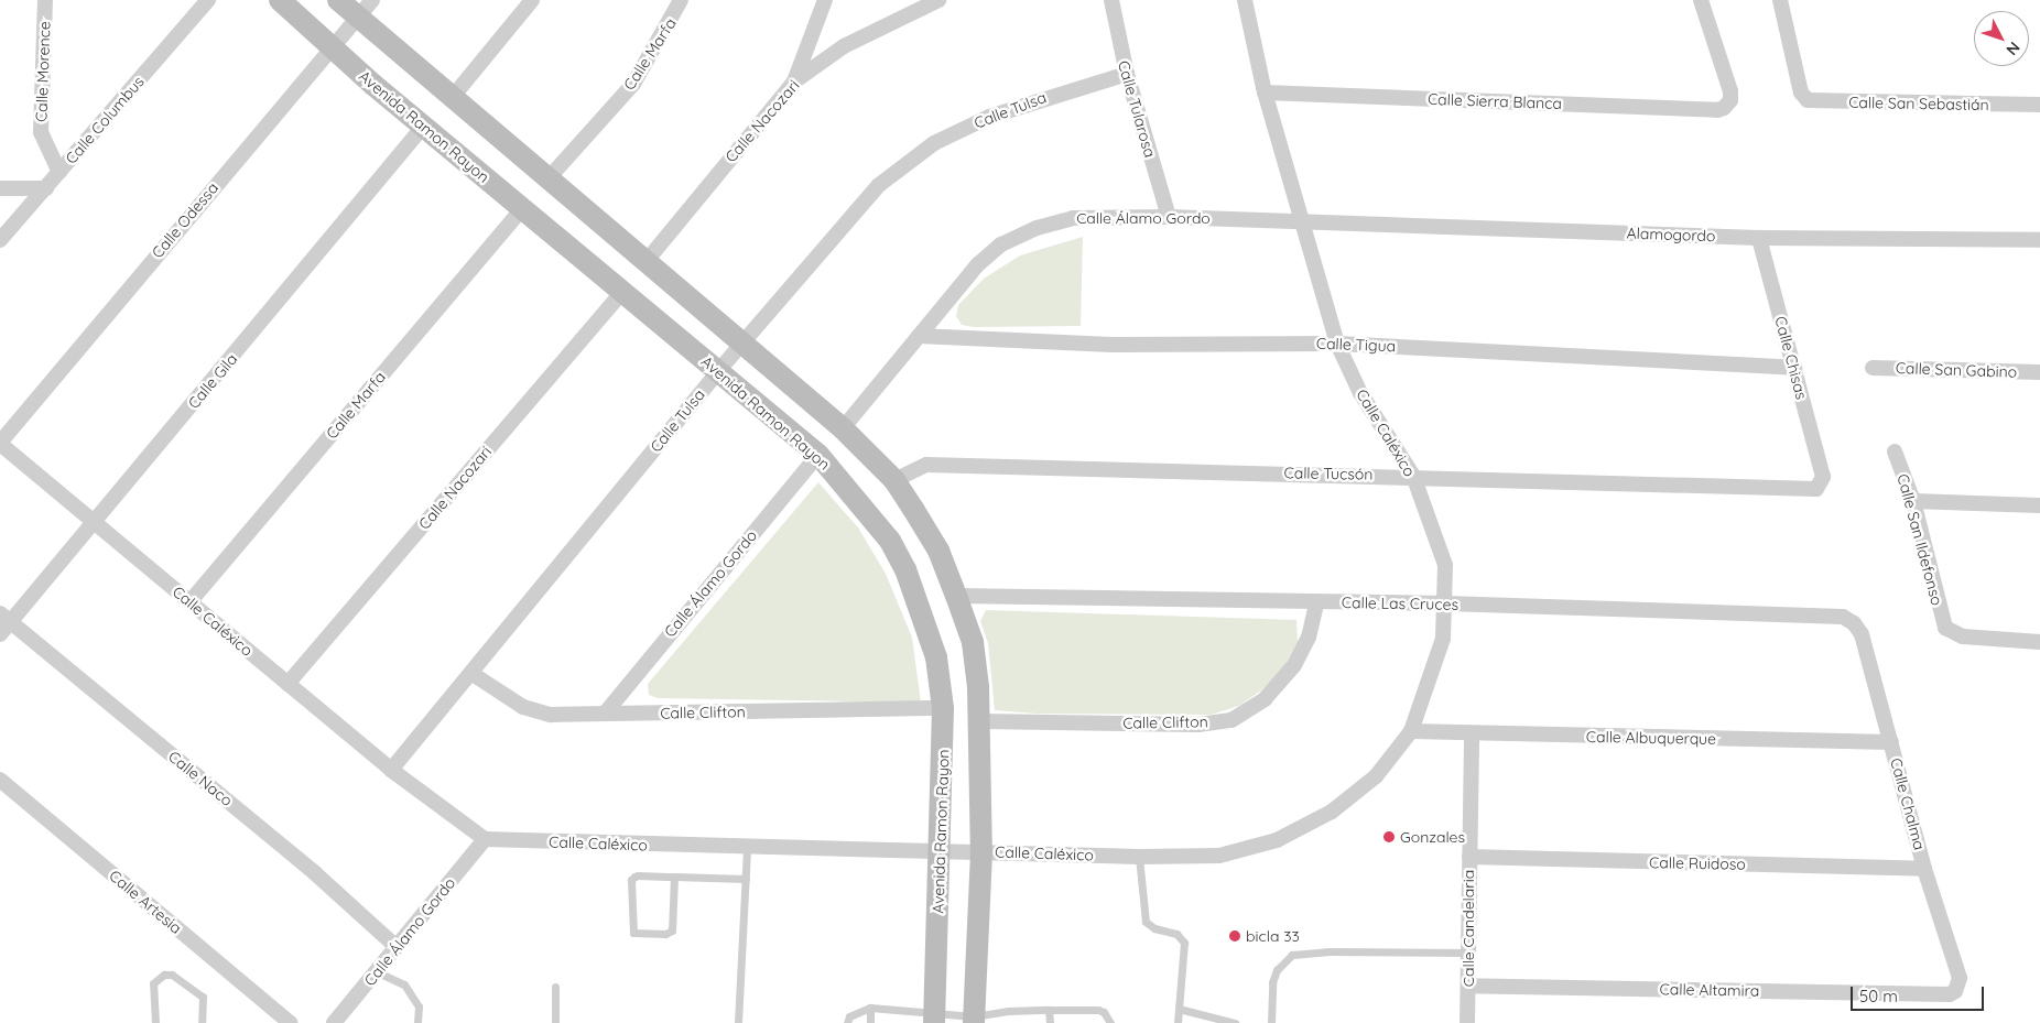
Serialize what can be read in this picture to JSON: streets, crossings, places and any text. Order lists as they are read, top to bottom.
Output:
{
  "streets": {
    "main road": ["Avenida Ramon Rayon"],
    "street": [
      "Calle Marfa",
      "Calle Morence",
      "Calle Sierra Blanca",
      "Calle San Sebastián",
      "Calle Tularosa",
      "Calle Tulsa",
      "Calle Columbus",
      "Calle Nacozari",
      "Calle Álamo Gordo",
      "Calle Odessa",
      "Alamogordo",
      "Calle Tigua",
      "Calle Chisas",
      "Calle San Gabino",
      "Calle Gila",
      "Calle Caléxico",
      "Calle Tucsón",
      "Calle San Ildefonso",
      "Calle Las Cruces",
      "Calle Clifton",
      "Calle Albuquerque",
      "Calle Naco",
      "Calle Chalma",
      "Calle Ruidoso",
      "Calle Artesia",
      "Calle Candelaria",
      "Calle Altamira"
    ]
  },
  "crossings": [
    ["Calle Marfa", "Avenida Ramon Rayon"],
    ["Calle Marfa", "Calle Caléxico"],
    ["Calle Morence", "Calle Columbus"],
    ["Calle Sierra Blanca", "Calle Caléxico"],
    ["Calle Tularosa", "Calle Tulsa"],
    ["Calle Tularosa", "Calle Álamo Gordo"],
    ["Calle Tulsa", "Avenida Ramon Rayon"],
    ["Calle Tulsa", "Calle Caléxico"],
    ["Calle Tulsa", "Calle Clifton"],
    ["Calle Nacozari", "Avenida Ramon Rayon"],
    ["Calle Nacozari", "Calle Caléxico"],
    ["Avenida Ramon Rayon", "Calle Álamo Gordo"],
    ["Avenida Ramon Rayon", "Calle Odessa"],
    ["Avenida Ramon Rayon", "Calle Gila"],
    ["Avenida Ramon Rayon", "Calle Caléxico"],
    ["Avenida Ramon Rayon", "Calle Clifton"],
    ["Calle Álamo Gordo", "Alamogordo"],
    ["Calle Álamo Gordo", "Calle Tigua"],
    ["Calle Álamo Gordo", "Calle Caléxico"],
    ["Calle Álamo Gordo", "Calle Clifton"],
    ["Calle Álamo Gordo", "Calle Naco"],
    ["Calle Odessa", "Calle Caléxico"],
    ["Alamogordo", "Calle Chisas"],
    ["Alamogordo", "Calle Caléxico"],
    ["Calle Tigua", "Calle Chisas"],
    ["Calle Tigua", "Calle Caléxico"],
    ["Calle Chisas", "Calle Tucsón"],
    ["Calle Gila", "Calle Caléxico"],
    ["Calle Gila", "Calle Naco"],
    ["Calle Caléxico", "Calle Tucsón"],
    ["Calle Caléxico", "Calle Las Cruces"],
    ["Calle Caléxico", "Calle Albuquerque"],
    ["Calle Las Cruces", "Calle Clifton"],
    ["Calle Las Cruces", "Calle Chalma"],
    ["Calle Albuquerque", "Calle Chalma"],
    ["Calle Albuquerque", "Calle Candelaria"],
    ["Calle Chalma", "Calle Ruidoso"],
    ["Calle Chalma", "Calle Altamira"],
    ["Calle Ruidoso", "Calle Candelaria"],
    ["Calle Candelaria", "Calle Altamira"]
  ],
  "places": ["Gonzales", "bicla 33"],
  "scale_bar": "50 m",
  "north": "bottom right"
}
